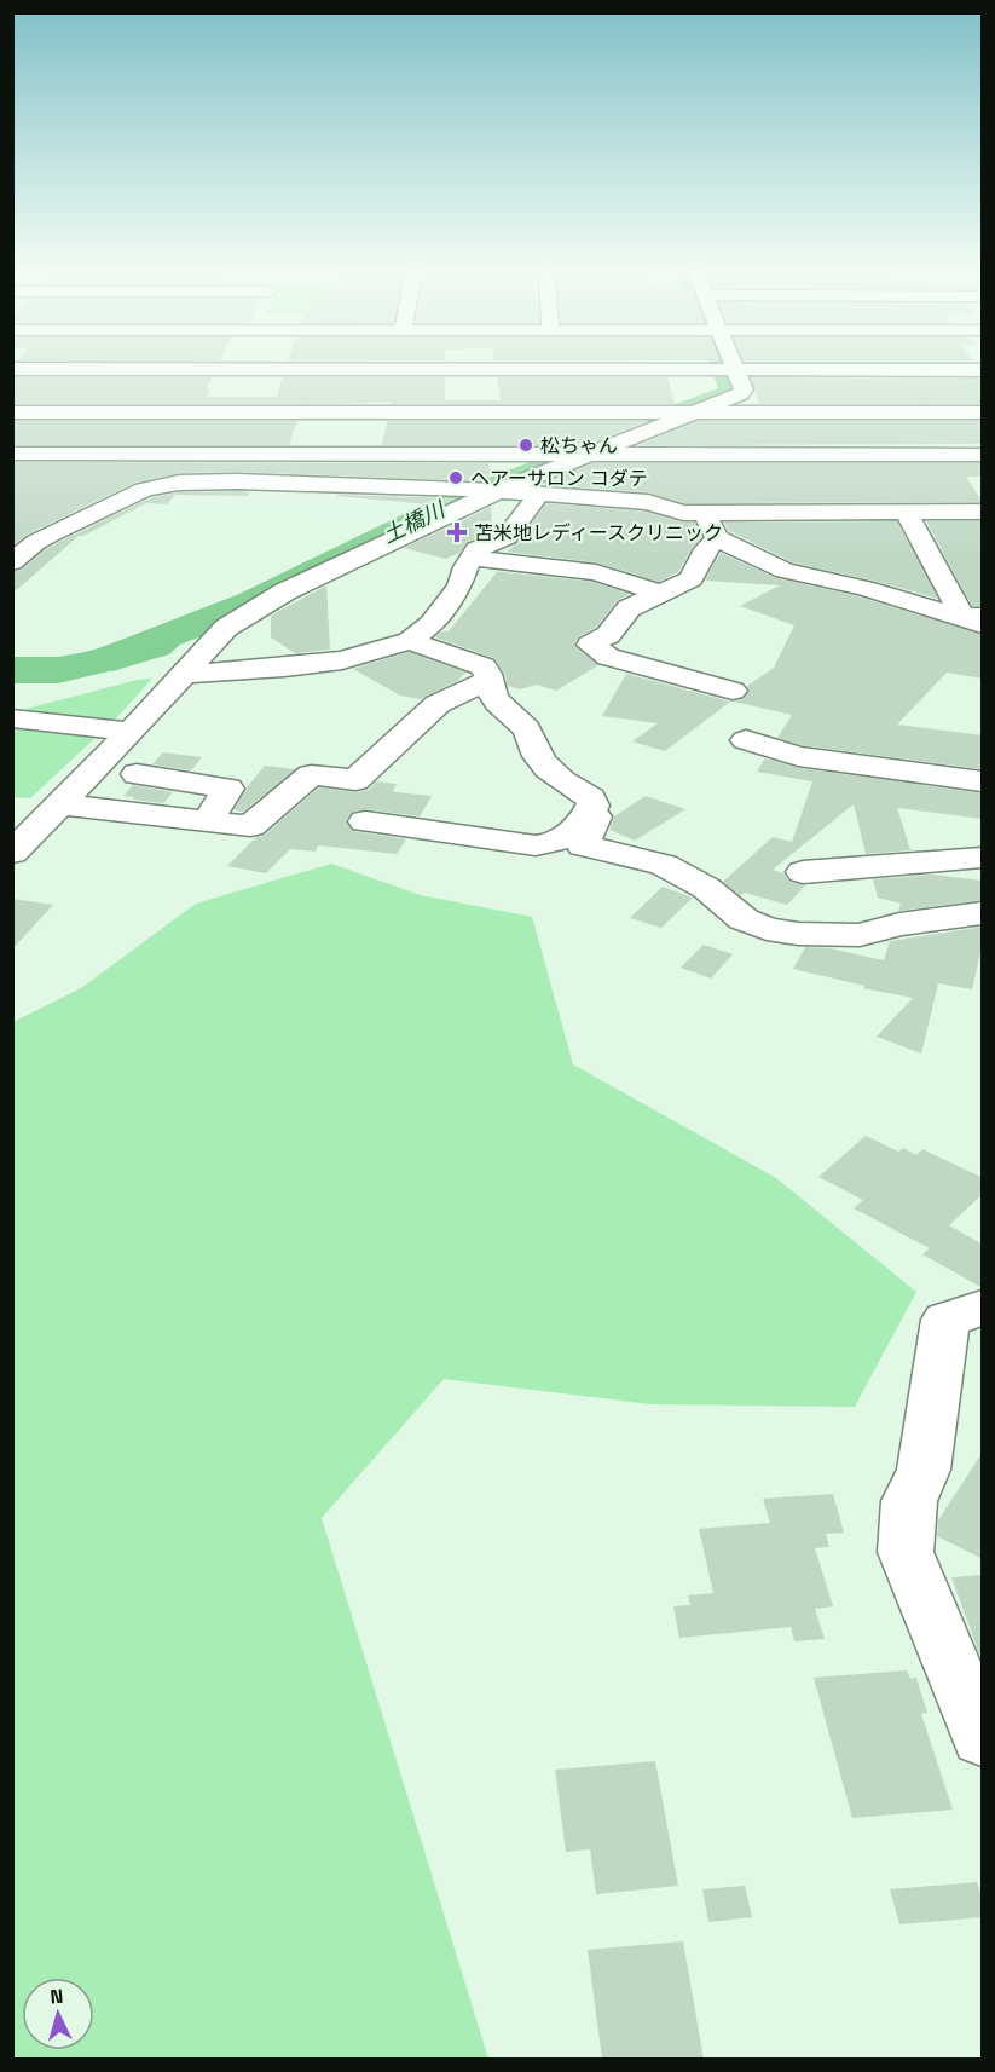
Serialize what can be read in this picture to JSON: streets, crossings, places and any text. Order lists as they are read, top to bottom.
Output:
{
  "water": ["土橋川"],
  "places": {
    "other": ["松ちゃん", "ヘアーサロン コダテ"],
    "health": ["苫米地レディースクリニック"]
  },
  "north": "top"
}
